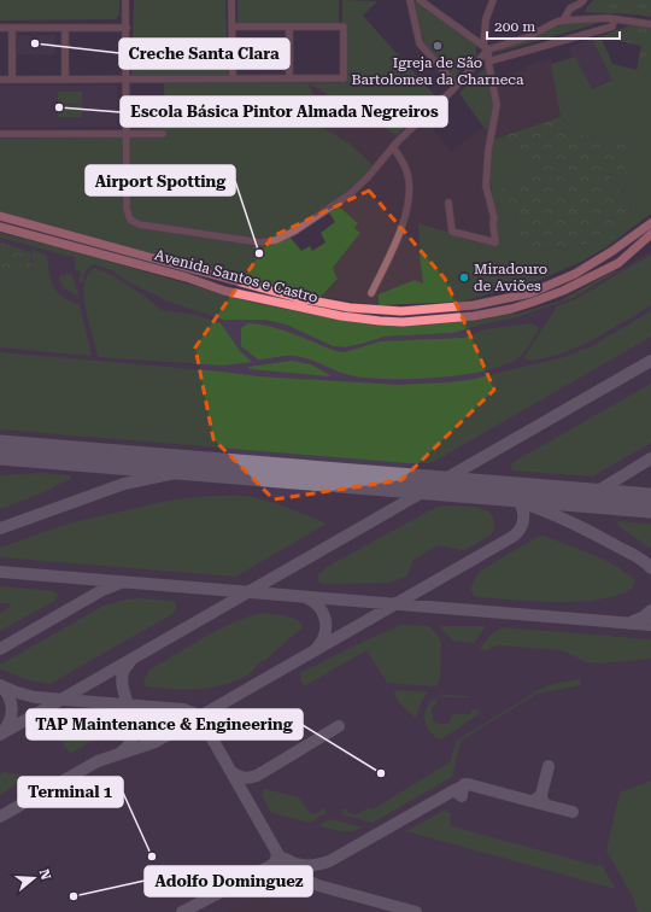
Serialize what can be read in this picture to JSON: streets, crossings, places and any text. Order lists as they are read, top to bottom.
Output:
{
  "streets": {
    "main road": ["Avenida Santos e Castro"]
  },
  "places": [
    "Creche Santa Clara",
    "Igreja de São Bartolomeu da Charneca",
    "Escola Básica Pintor Almada Negreiros",
    "Airport Spotting",
    "Miradouro de Aviões",
    "TAP Maintenance & Engineering",
    "Terminal 1",
    "Adolfo Dominguez"
  ],
  "scale_bar": "200 m",
  "north": "right"
}
